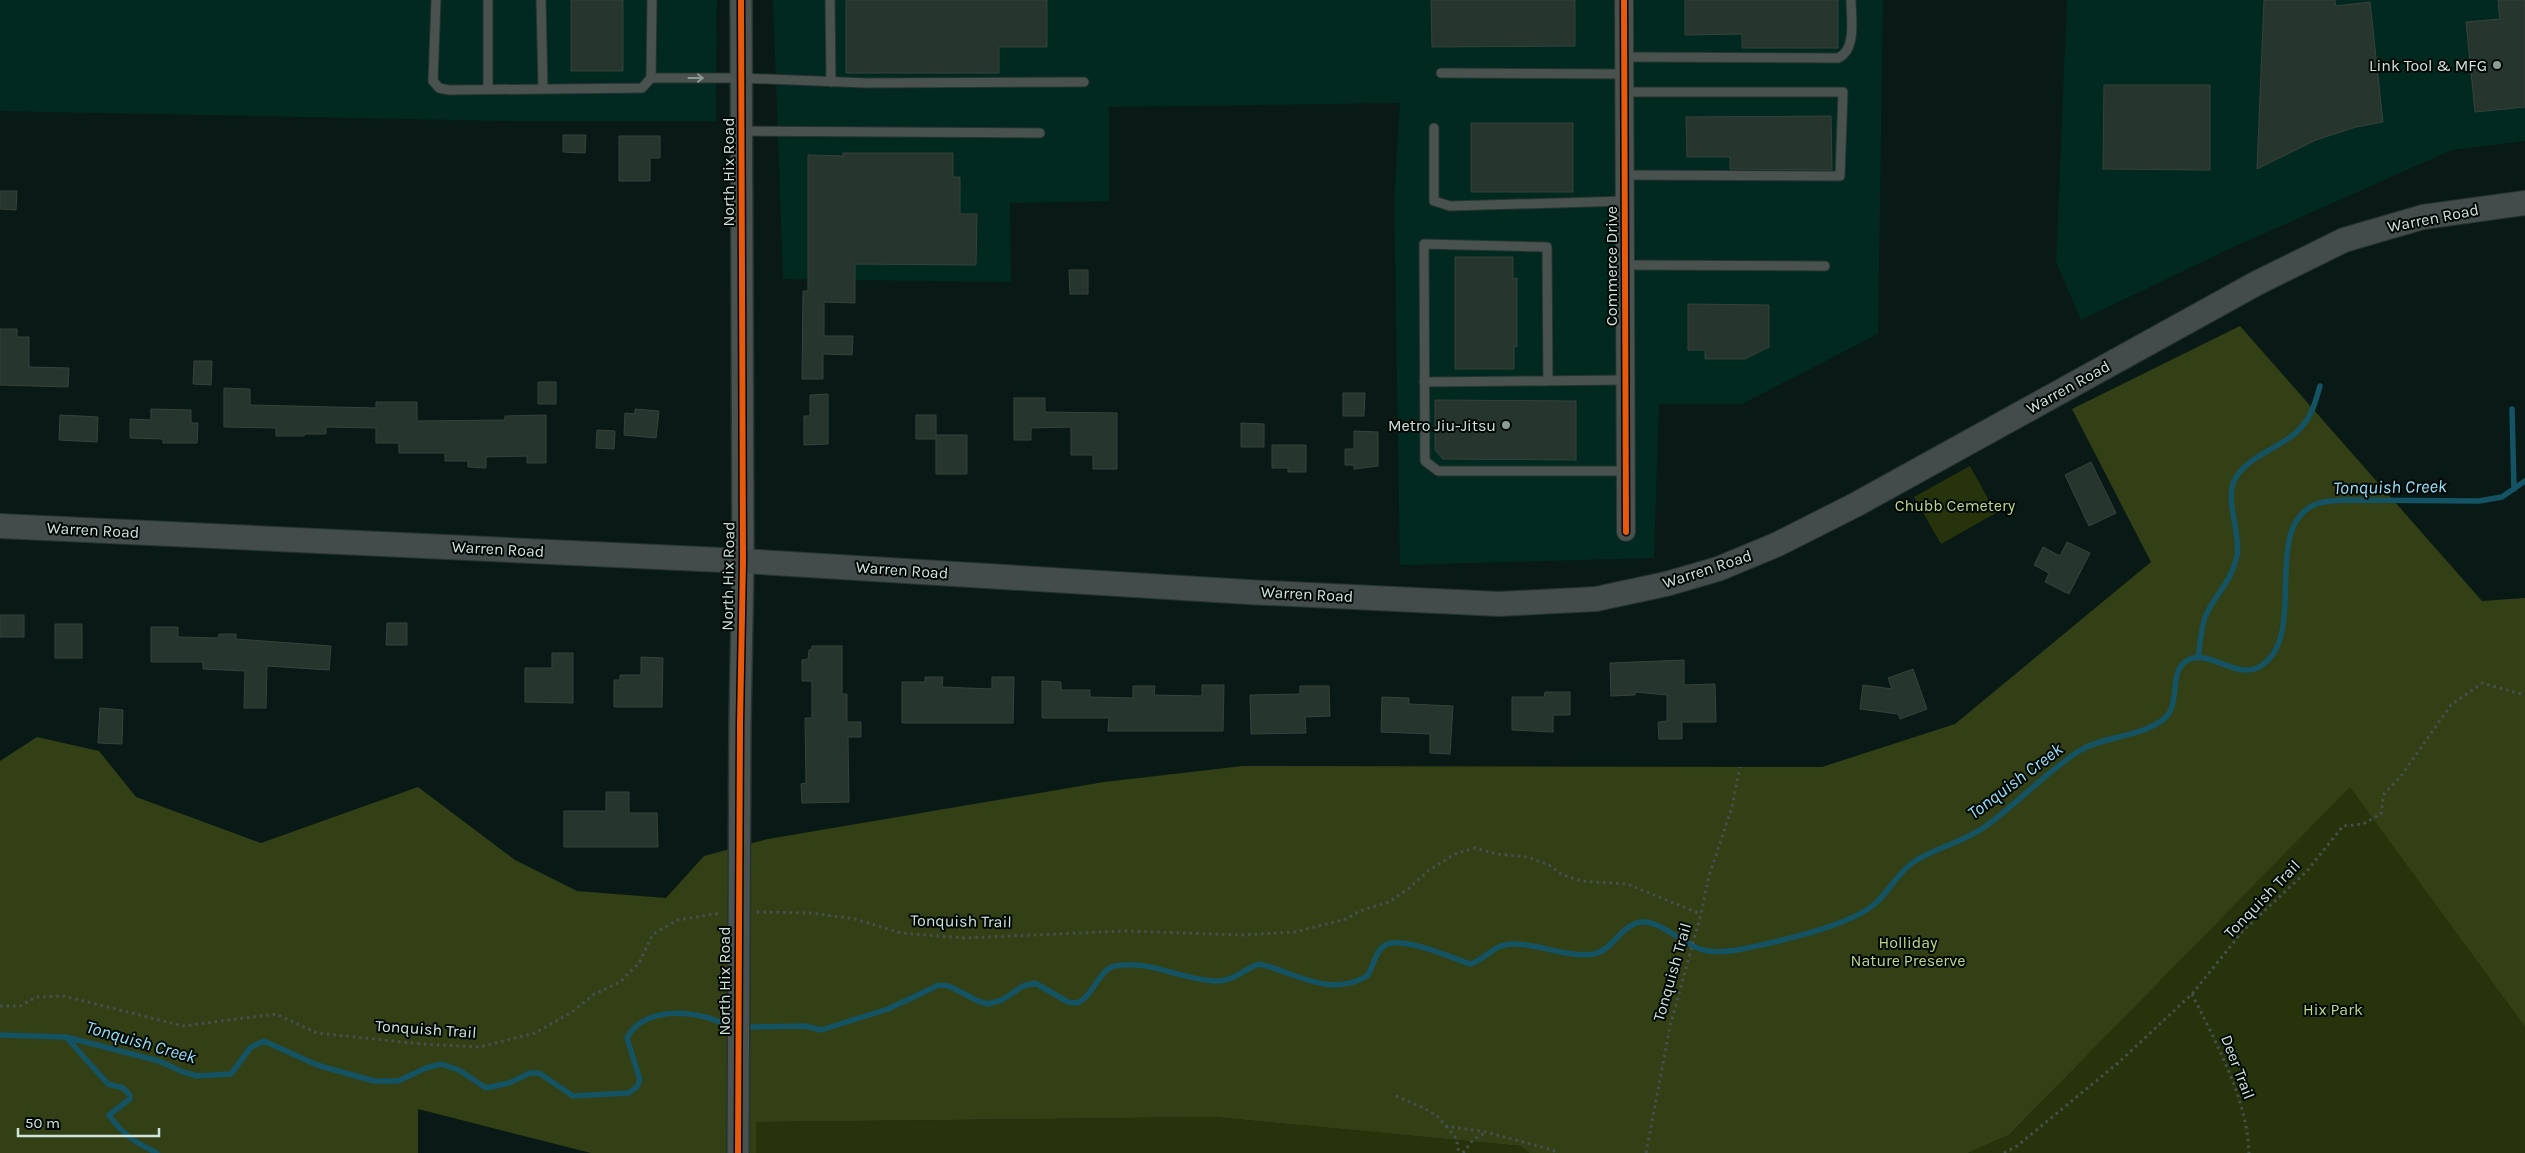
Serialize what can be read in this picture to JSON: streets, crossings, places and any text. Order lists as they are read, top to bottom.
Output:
{
  "streets": {
    "main road": ["Warren Road"],
    "street": ["North Hix Road", "Commerce Drive"],
    "path": ["Tonquish Trail", "Deer Trail"]
  },
  "crossings": [
    ["North Hix Road", "Warren Road"],
    ["North Hix Road", "Tonquish Trail"],
    ["Tonquish Trail", "Deer Trail"]
  ],
  "water": ["Tonquish Creek"],
  "parks": ["Chubb Cemetery", "Holliday Nature Preserve", "Hix Park"],
  "places": ["Link Tool & MFG", "Metro Jiu-Jitsu"],
  "scale_bar": "50 m"
}
